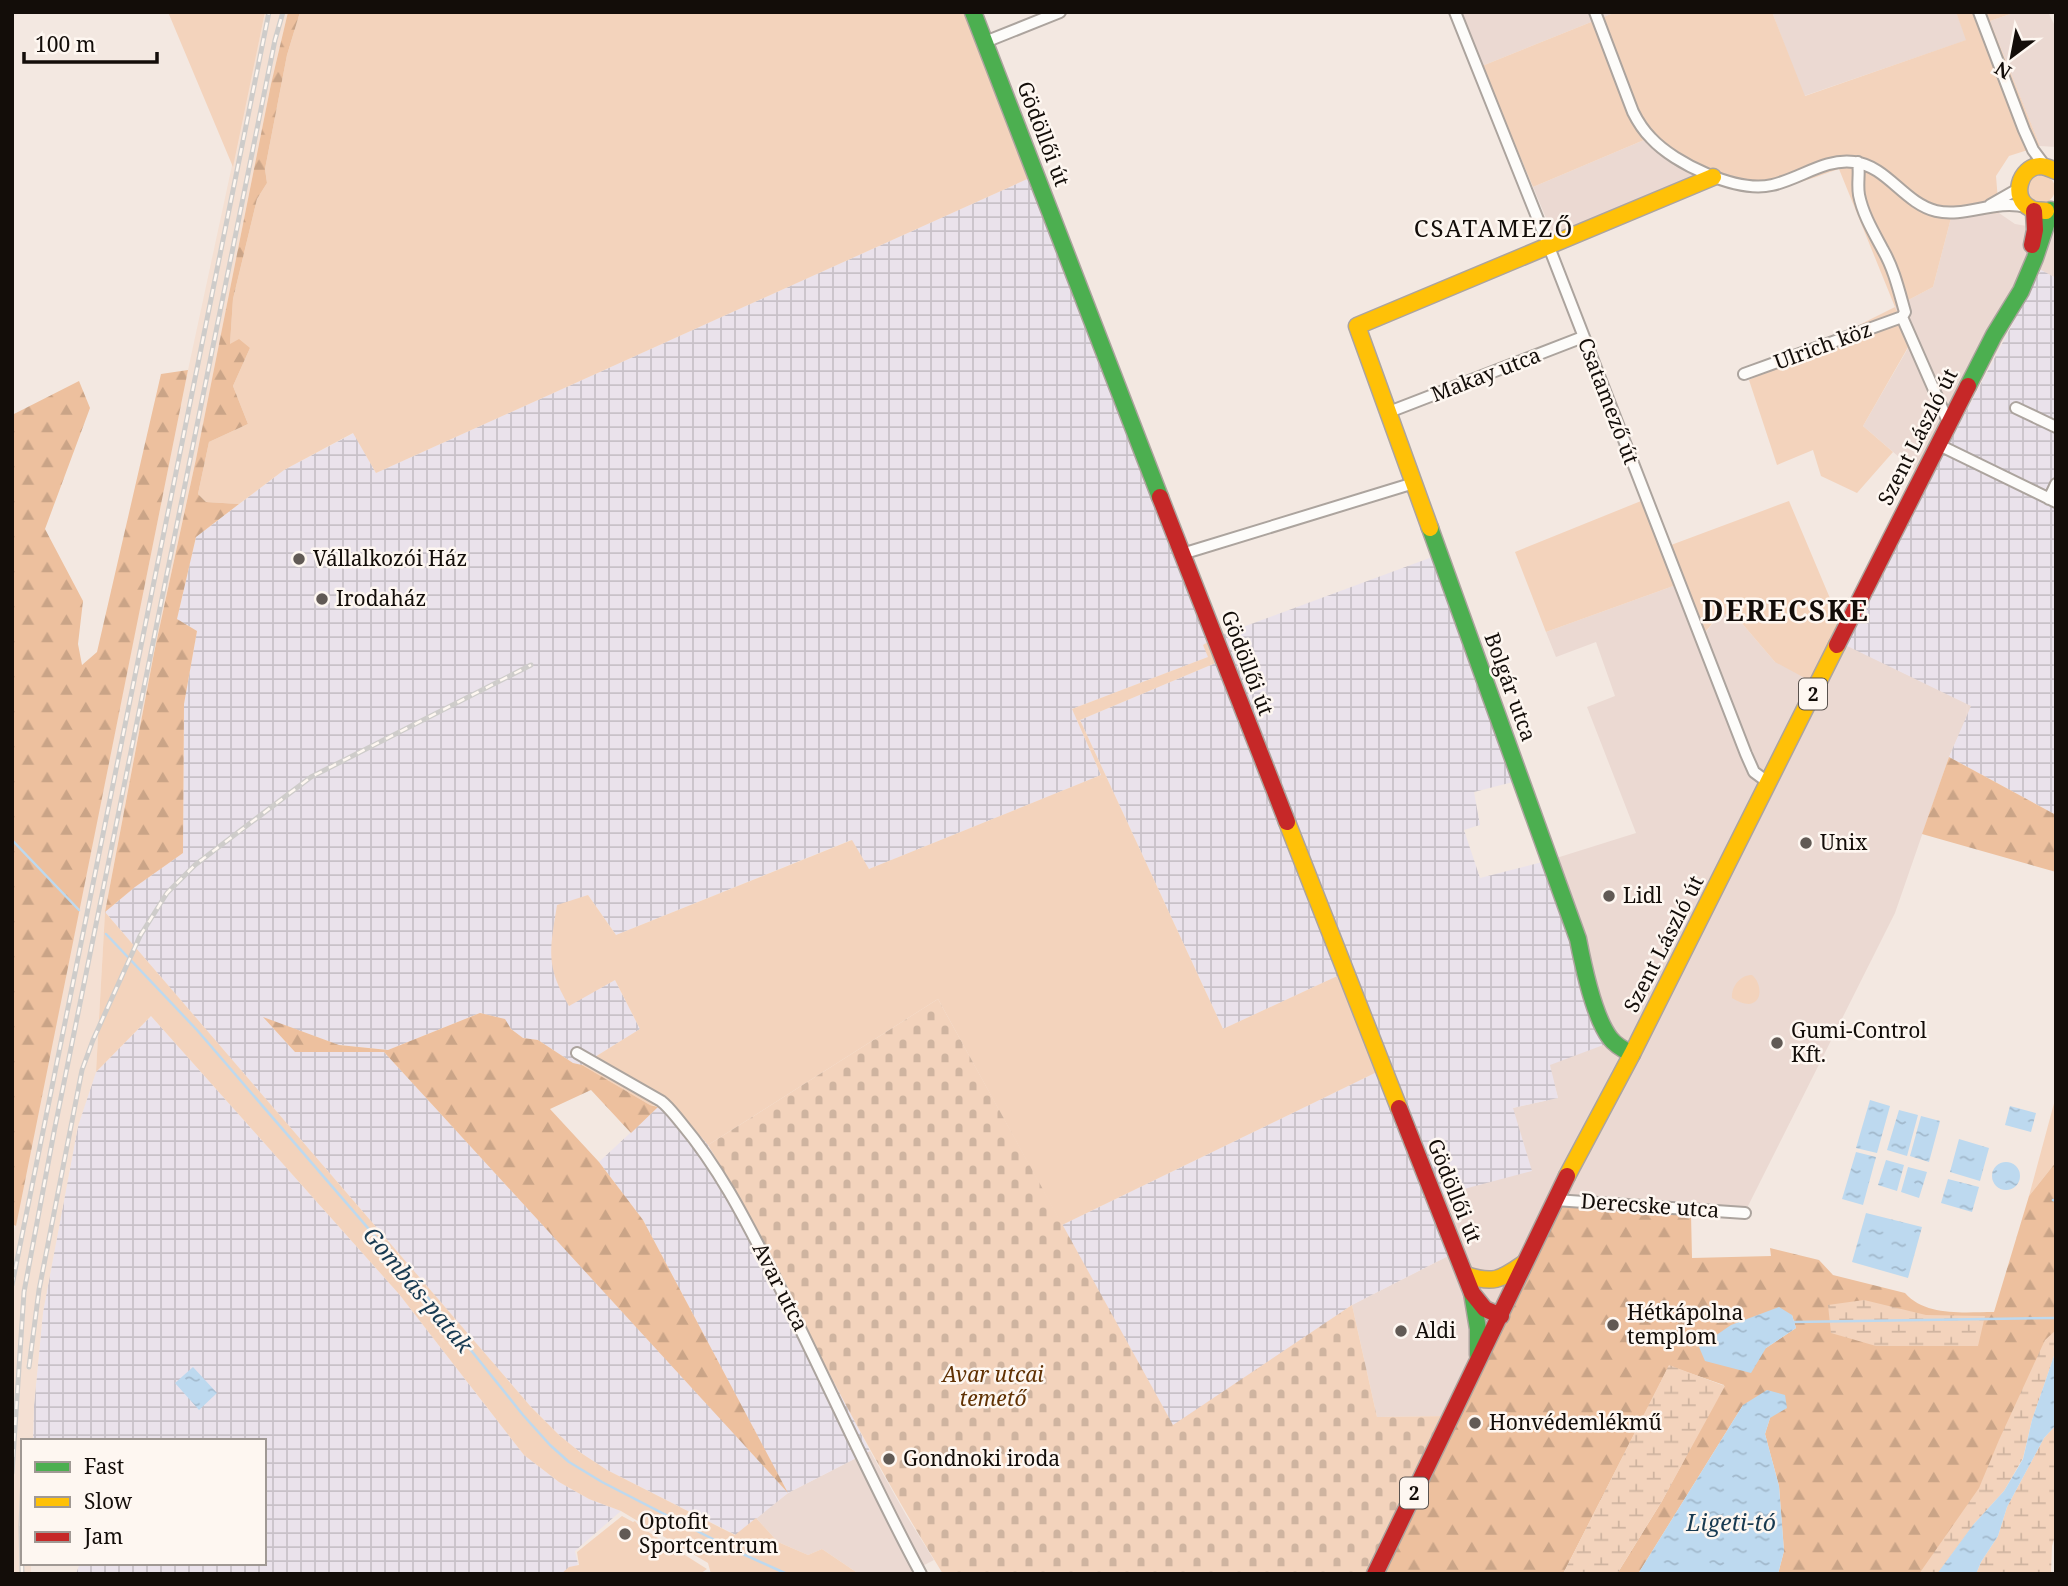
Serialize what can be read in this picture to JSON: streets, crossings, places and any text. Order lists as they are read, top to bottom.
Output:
{
  "streets": {
    "main road": [
      "Gödöllői út",
      "Szent László út",
      "Bolgár utca",
      "2"
    ],
    "street": [
      "Ulrich köz",
      "Makay utca",
      "Csatamező út",
      "Derecske utca",
      "Avar utca"
    ]
  },
  "crossings": [
    ["Gödöllői út", "Szent László út"],
    ["Makay utca", "Csatamező út"],
    ["Makay utca", "Bolgár utca"],
    ["Csatamező út", "Szent László út"],
    ["Csatamező út", "Bolgár utca"],
    ["Szent László út", "Bolgár utca"],
    ["Szent László út", "2"],
    ["Szent László út", "Derecske utca"]
  ],
  "districts": ["CSATAMEZŐ", "DERECSKE"],
  "water": ["Gombás-patak", "Ligeti-tó"],
  "parks": ["Avar utcai temető"],
  "places": [
    "Vállalkozói Ház",
    "Irodaház",
    "Unix",
    "Lidl",
    "Gumi-Control Kft.",
    "Hétkápolna templom",
    "Aldi",
    "Honvédemlékmű",
    "Gondnoki iroda",
    "Optofit Sportcentrum"
  ],
  "legend": ["Fast", "Slow", "Jam"],
  "scale_bar": "100 m",
  "north": "bottom left"
}
